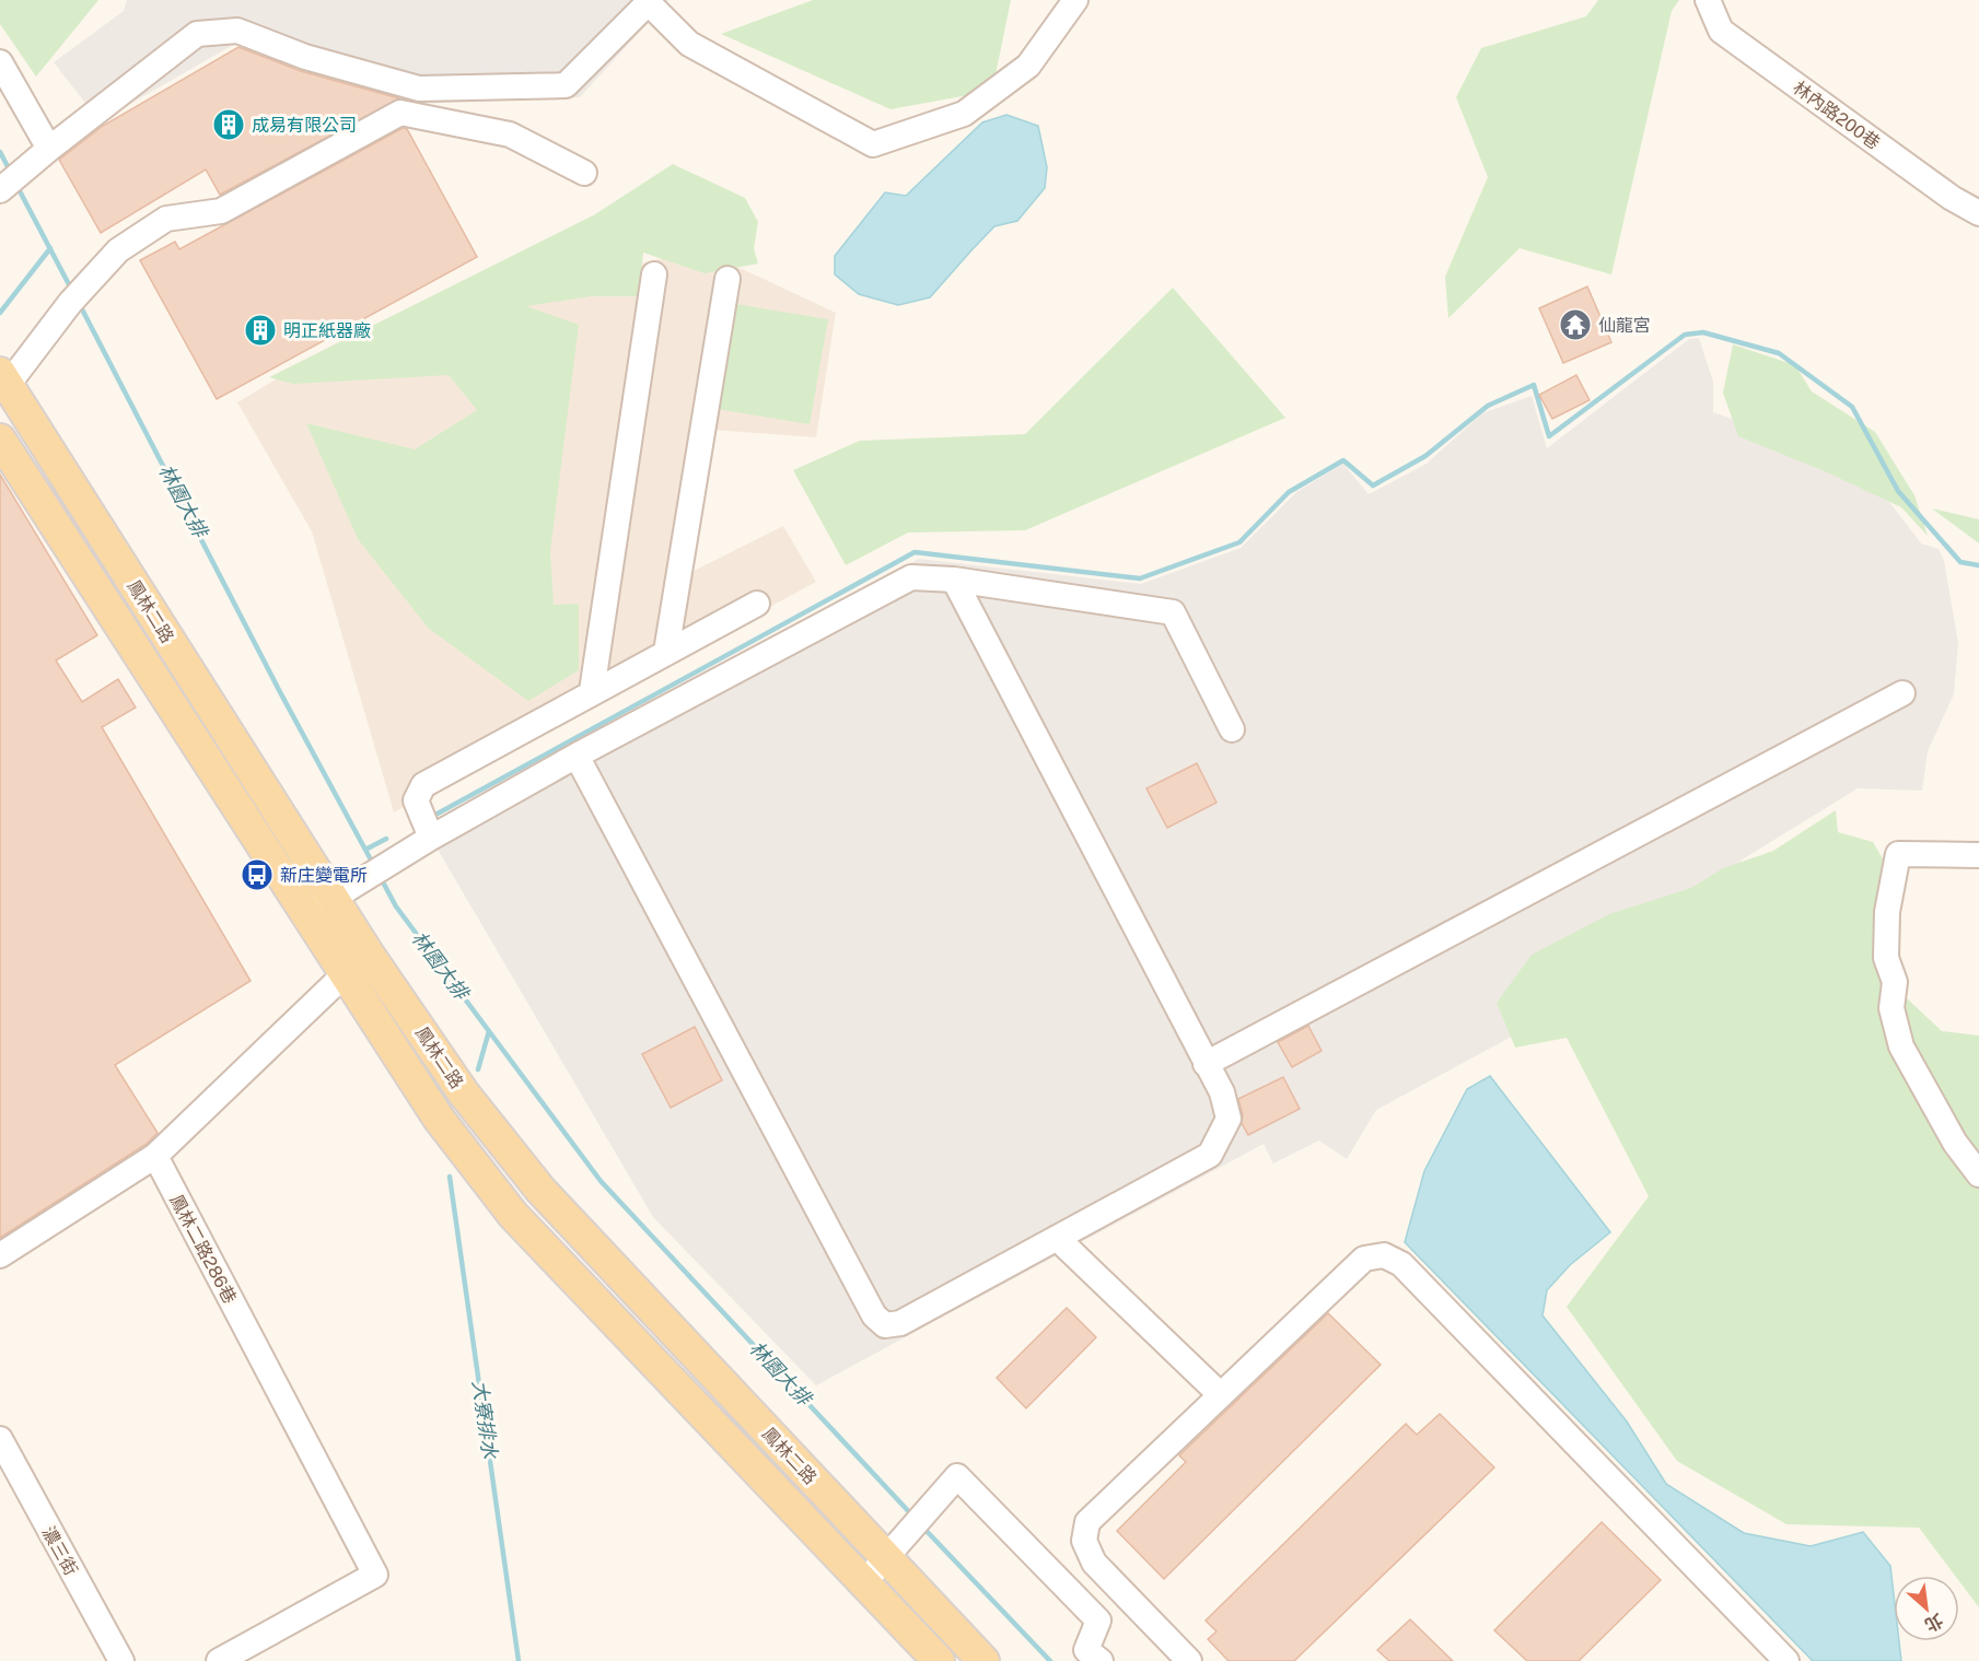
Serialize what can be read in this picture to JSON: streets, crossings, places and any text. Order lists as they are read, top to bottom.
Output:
{
  "streets": {
    "main road": ["鳳林二路"],
    "street": ["林內路200巷", "鳳林二路286巷", "濃三街"]
  },
  "water": ["林園大排", "大寮排水"],
  "places": {
    "building": ["成易有限公司", "明正紙器廠"],
    "temple": ["仙龍宮"],
    "bus stop": ["新庄變電所"]
  },
  "north": "bottom right"
}
